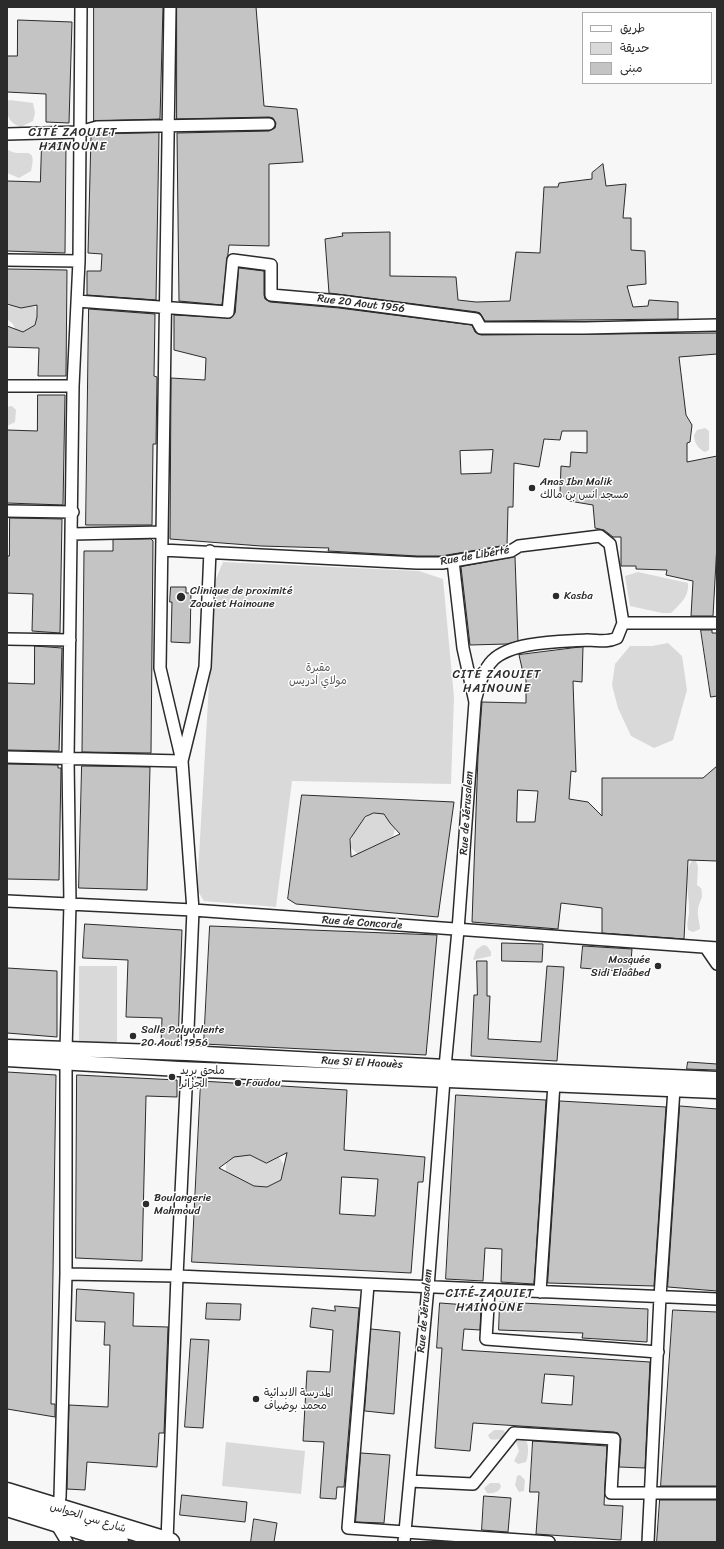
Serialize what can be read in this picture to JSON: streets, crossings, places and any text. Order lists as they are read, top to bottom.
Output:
{
  "streets": {
    "main road": ["شارع سي الحواس"],
    "street": [
      "Rue 20 Aout 1956",
      "Rue de Libérté",
      "Rue de Jérusalem",
      "Rue de Concorde",
      "Rue Si El Haouès"
    ]
  },
  "crossings": [
    ["Rue de Libérté", "Rue de Jérusalem"],
    ["Rue de Jérusalem", "Rue de Concorde"],
    ["Rue de Jérusalem", "Rue Si El Haouès"]
  ],
  "districts": ["CITÉ ZAOUIET HAINOUNE", "CITÉ ZAOUIET HAINOUNE", "CITÉ ZAOUIET HAINOUNE"],
  "parks": ["مقبرة مولاي ادريس"],
  "places": [
    "Anas Ibn Malik مسجد انس بن مالك",
    "Kasba",
    "Clinique de proximité Zaouiet Hainoune",
    "Mosquée Sidi Elaâbed",
    "Salle Polyvalente 20 Aout 1956",
    "ملحق بريد الجزائر",
    "Foudou",
    "Boulangerie Mahmoud",
    "المدرسة الابدائية محمد بوضياف"
  ],
  "legend": ["طريق", "حديقة", "مبنى"]
}
